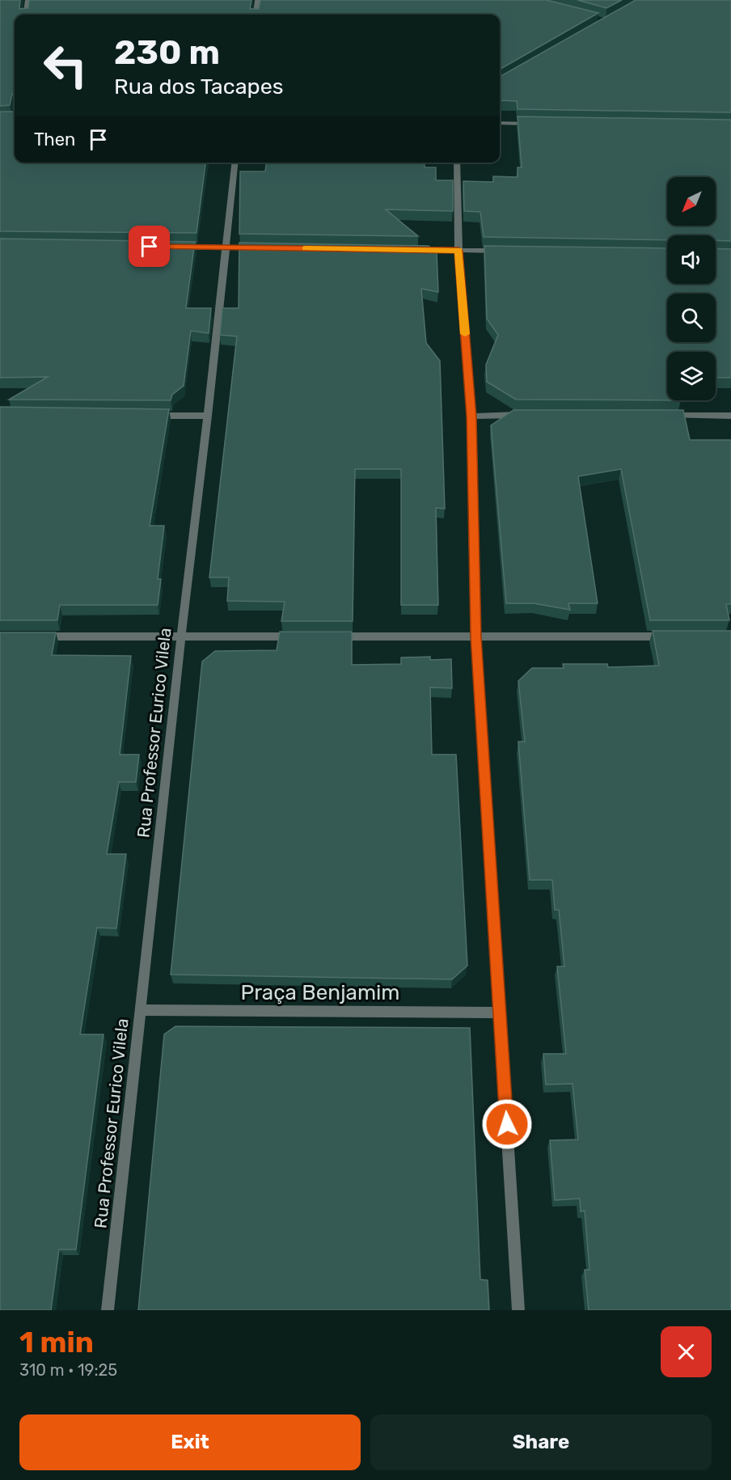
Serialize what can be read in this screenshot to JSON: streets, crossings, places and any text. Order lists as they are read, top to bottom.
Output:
{
  "streets": {
    "street": ["Rua Professor Eurico Vilela", "Praça Benjamim"]
  },
  "crossings": [
    ["Rua Professor Eurico Vilela", "Praça Benjamim"]
  ],
  "north": "bottom left",
  "page": {
    "turn": ["230 m", "Rua dos Tacapes"],
    "then": "Then",
    "heading": ["1 min", "310 m · 19:25"],
    "buttons": ["Exit", "Share"]
  }
}
